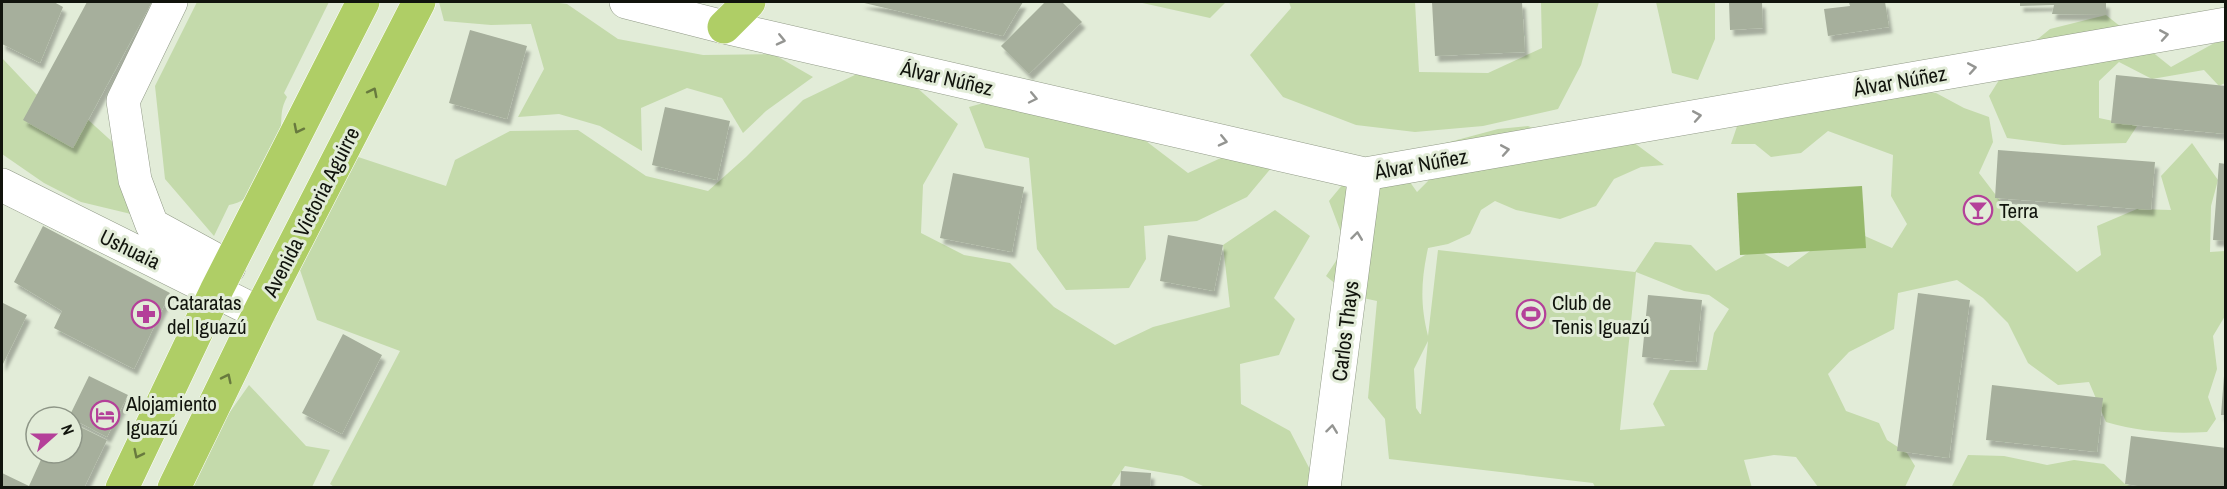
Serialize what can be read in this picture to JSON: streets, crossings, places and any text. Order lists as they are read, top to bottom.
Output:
{
  "streets": {
    "main road": ["Avenida Victoria Aguirre"],
    "street": ["Álvar Núñez", "Ushuaia", "Carlos Thays"]
  },
  "crossings": [
    ["Álvar Núñez", "Carlos Thays"],
    ["Avenida Victoria Aguirre", "Ushuaia"]
  ],
  "one_way": ["Álvar Núñez", "Carlos Thays"],
  "places": {
    "bar": ["Terra"],
    "pharmacy": ["Cataratas del Iguazú"],
    "sports": ["Club de Tenis Iguazú"],
    "hotel": ["Alojamiento Iguazú"]
  },
  "north": "right"
}
